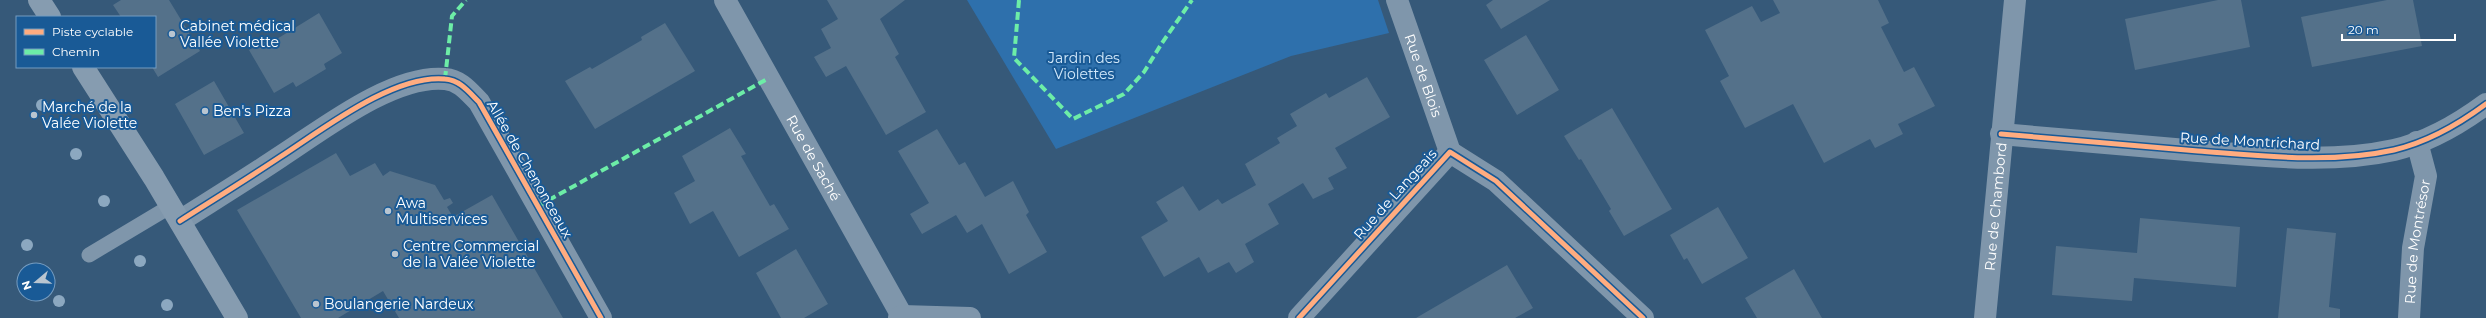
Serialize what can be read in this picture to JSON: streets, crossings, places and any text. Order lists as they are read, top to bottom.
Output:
{
  "streets": {
    "street": [
      "Rue de Blois",
      "Rue de Montrichard",
      "Rue de Saché",
      "Allée de Chenonceaux",
      "Rue de Langeais",
      "Rue de Chambord",
      "Rue de Montrésor"
    ]
  },
  "crossings": [
    ["Rue de Blois", "Rue de Langeais"],
    ["Rue de Montrichard", "Rue de Chambord"],
    ["Rue de Montrichard", "Rue de Montrésor"]
  ],
  "parks": ["Jardin des Violettes"],
  "places": [
    "Cabinet médical Vallée Violette",
    "Ben's Pizza",
    "Marché de la Valée Violette",
    "Awa Multiservices",
    "Centre Commercial de la Valée Violette",
    "Boulangerie Nardeux"
  ],
  "legend": ["Piste cyclable", "Chemin"],
  "scale_bar": "20 m",
  "north": "left"
}
